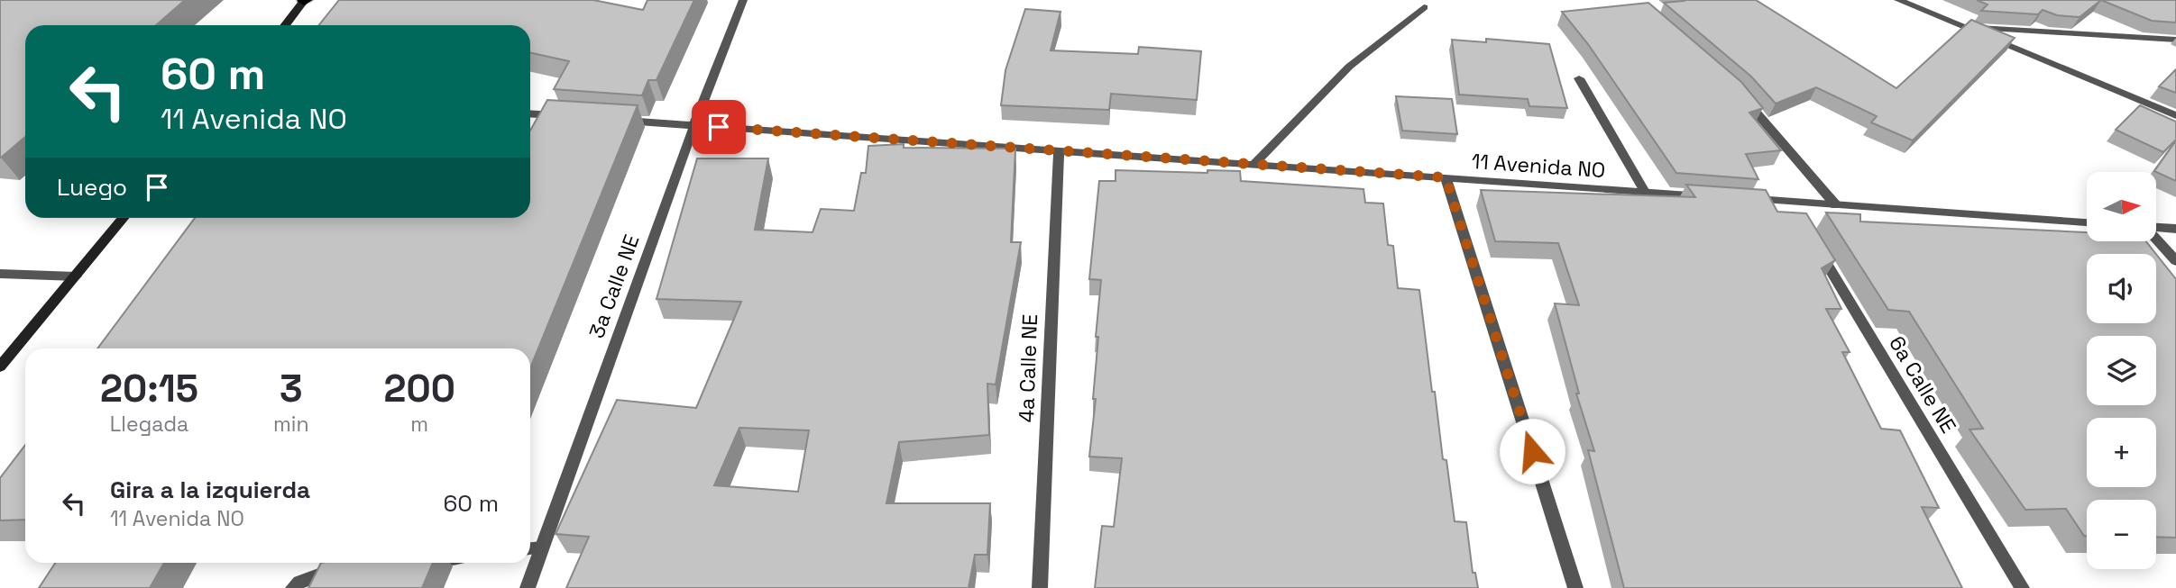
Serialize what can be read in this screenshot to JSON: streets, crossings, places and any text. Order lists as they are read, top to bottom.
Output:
{
  "streets": {
    "street": [
      "11 Avenida NO",
      "3a Calle NE",
      "4a Calle NE",
      "6a Calle NE"
    ]
  },
  "crossings": [
    ["11 Avenida NO", "3a Calle NE"],
    ["11 Avenida NO", "4a Calle NE"]
  ],
  "north": "right",
  "page": {
    "turn": ["60 m", "11 Avenida NO"],
    "then": "Luego",
    "map_buttons": ["+", "−"],
    "eta": [
      "20:15",
      "Llegada",
      "3",
      "min",
      "200",
      "m"
    ],
    "list": [
      {
        "name": "Gira a la izquierda",
        "note": "11 Avenida NO",
        "value": "60 m"
      }
    ]
  }
}
